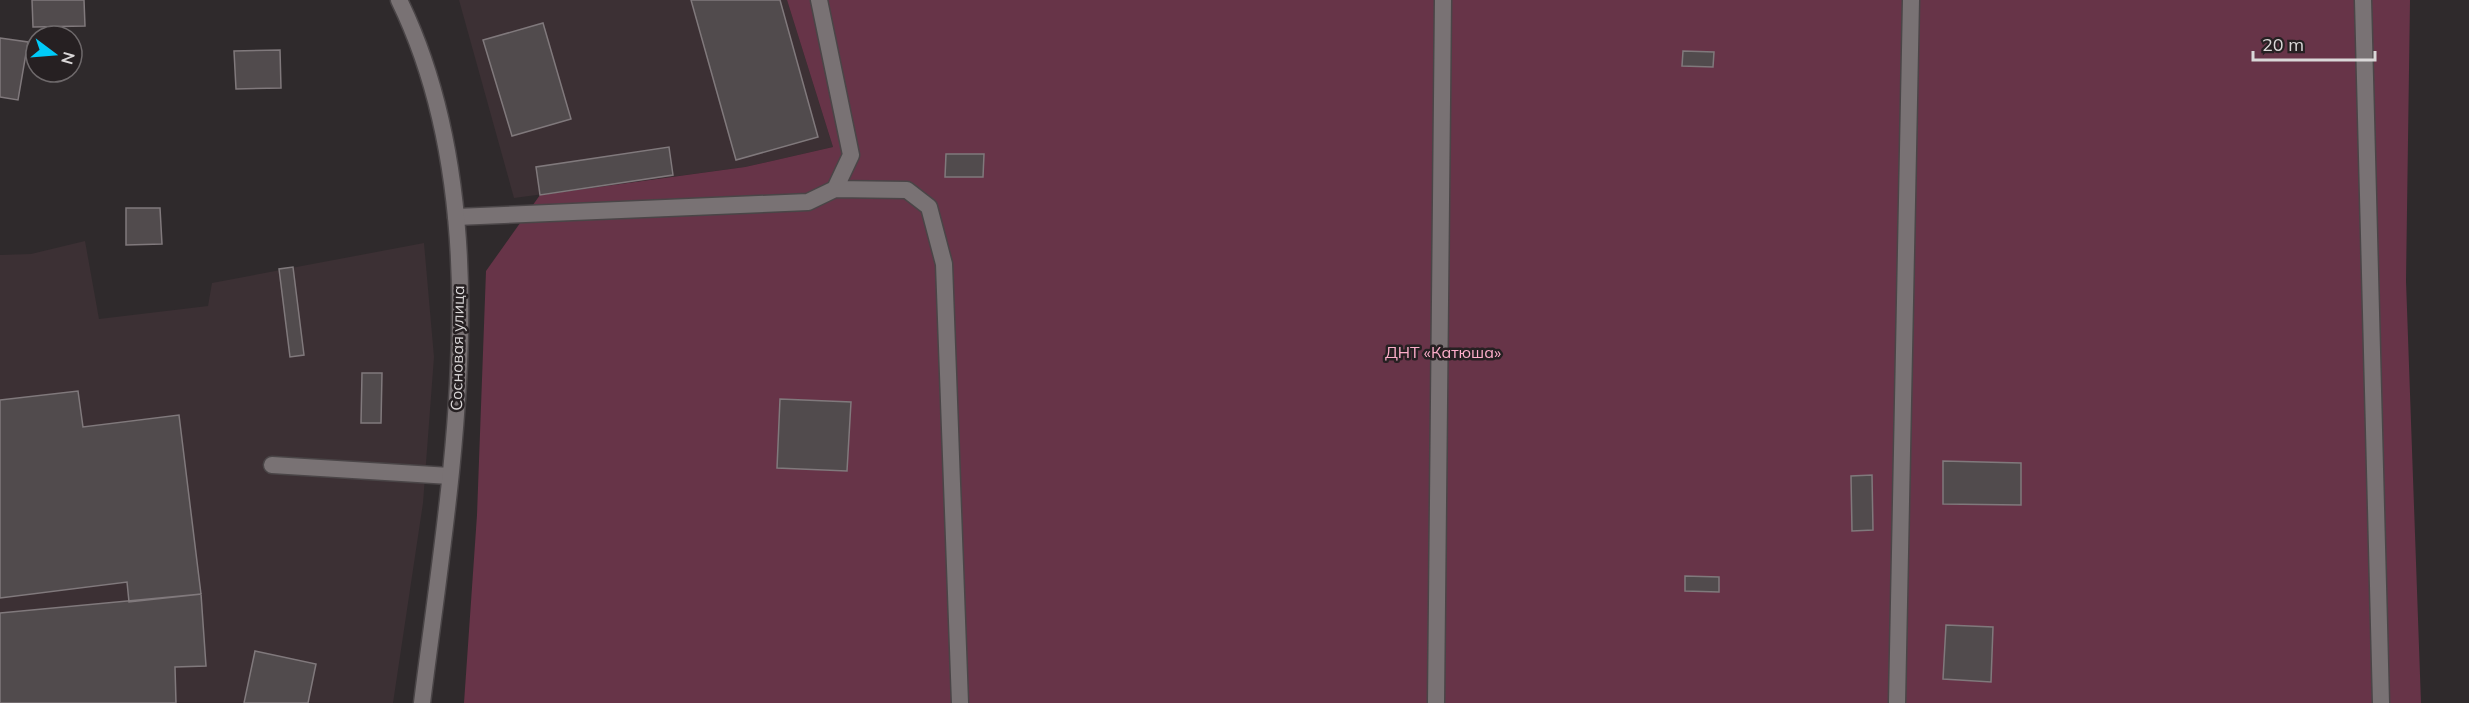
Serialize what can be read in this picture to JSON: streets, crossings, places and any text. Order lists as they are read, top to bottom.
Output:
{
  "streets": {
    "street": ["Сосновая улица"]
  },
  "parks": ["ДНТ «Катюша»"],
  "scale_bar": "20 m",
  "north": "right"
}
